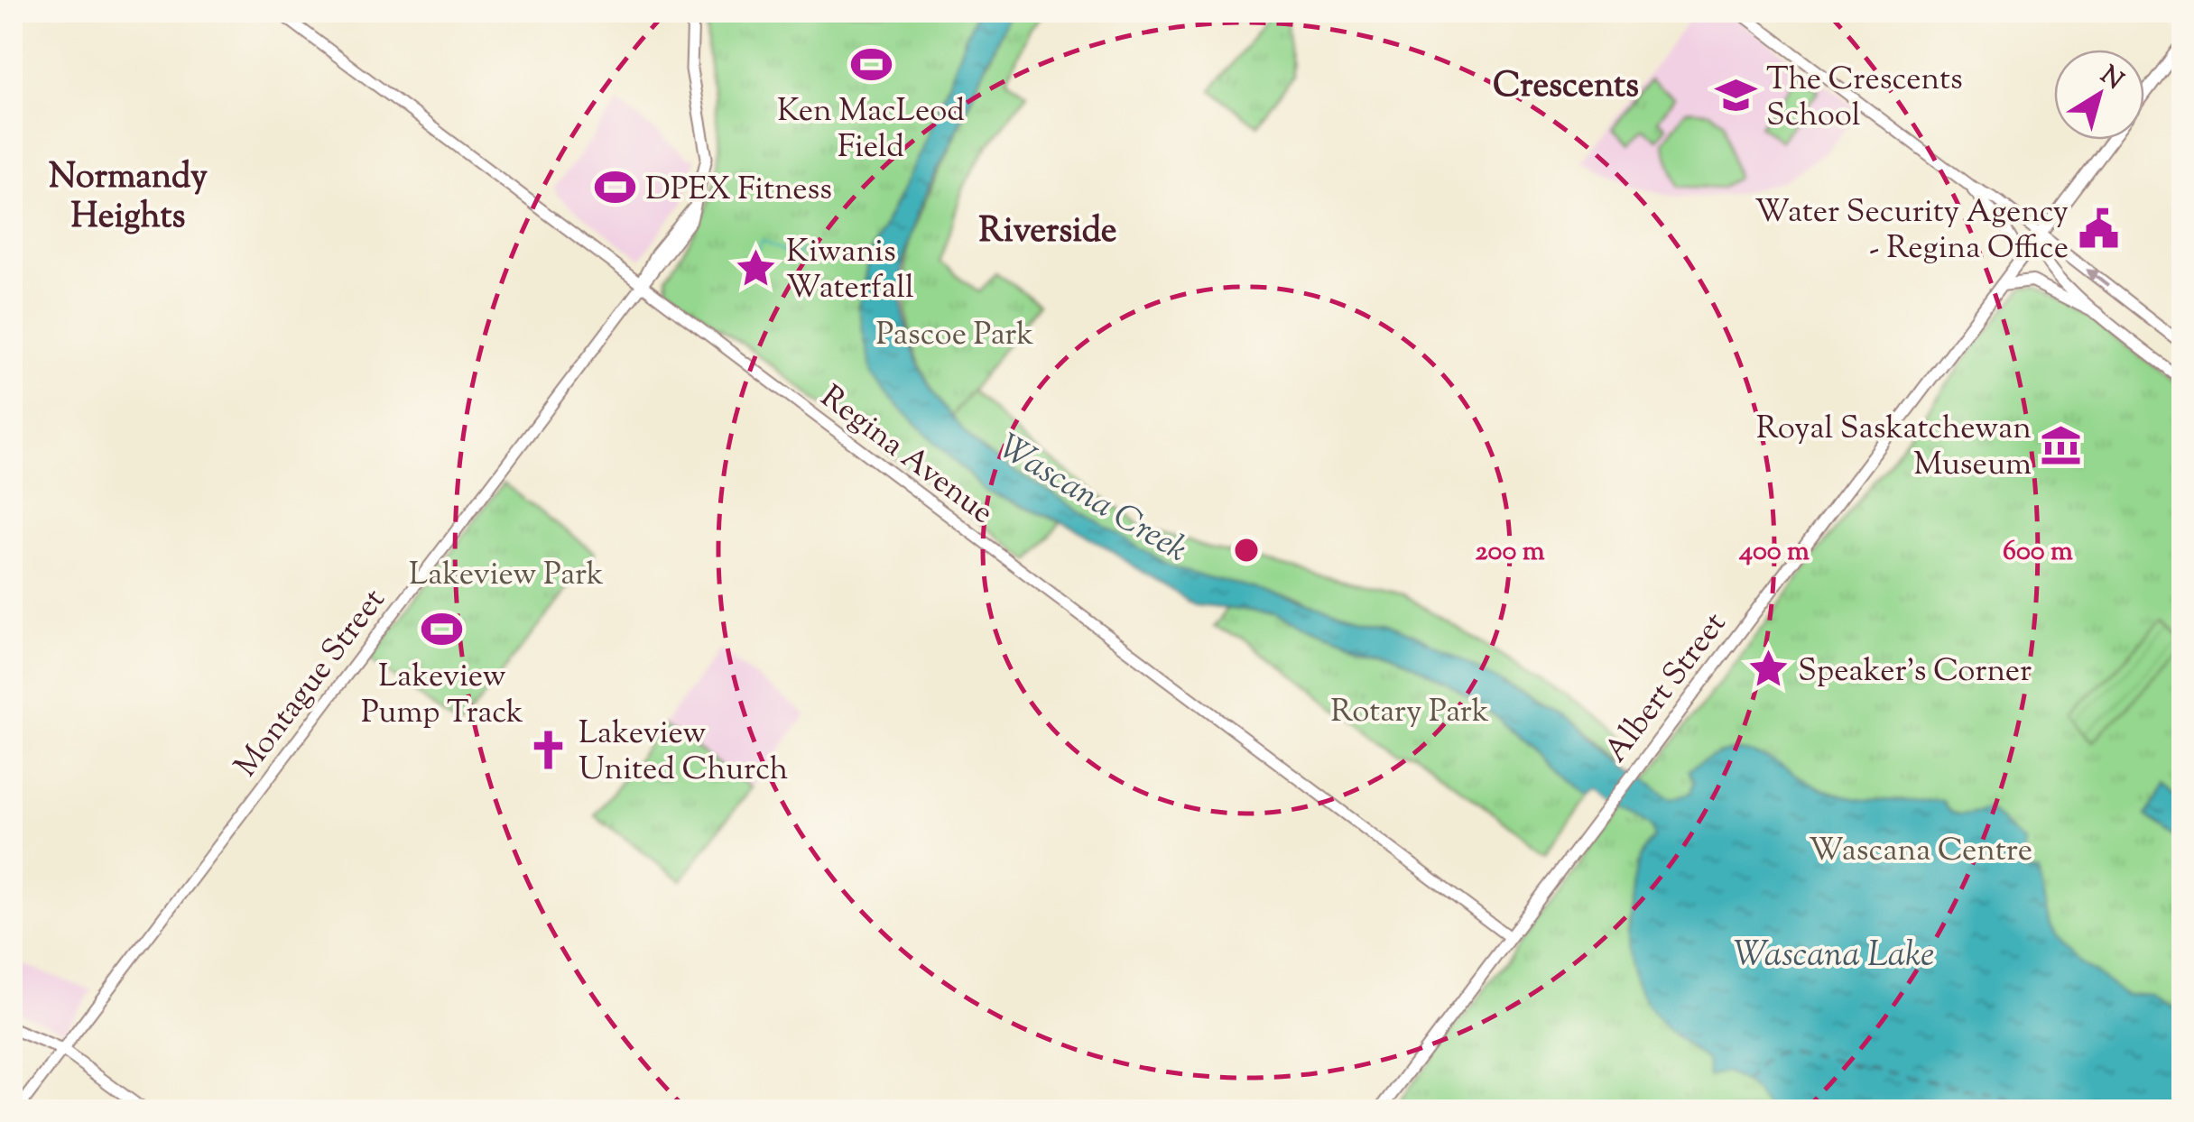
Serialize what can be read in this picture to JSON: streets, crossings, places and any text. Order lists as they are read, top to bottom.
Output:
{
  "streets": {
    "main road": ["Albert Street"],
    "street": ["Regina Avenue", "Montague Street"]
  },
  "crossings": [
    ["Regina Avenue", "Montague Street"],
    ["Regina Avenue", "Albert Street"]
  ],
  "districts": ["Crescents", "Normandy Heights", "Riverside"],
  "water": ["Wascana Creek", "Wascana Lake"],
  "parks": [
    "Pascoe Park",
    "Lakeview Park",
    "Rotary Park",
    "Wascana Centre"
  ],
  "places": {
    "sports": ["Ken MacLeod Field", "DPEX Fitness", "Lakeview Pump Track"],
    "school or university": ["The Crescents School"],
    "public building": ["Water Security Agency - Regina Office"],
    "place": ["Kiwanis Waterfall", "Speaker's Corner"],
    "museum": ["Royal Saskatchewan Museum"],
    "church": ["Lakeview United Church"]
  },
  "north": "top right",
  "rings": ["200 m", "400 m", "600 m"]
}
